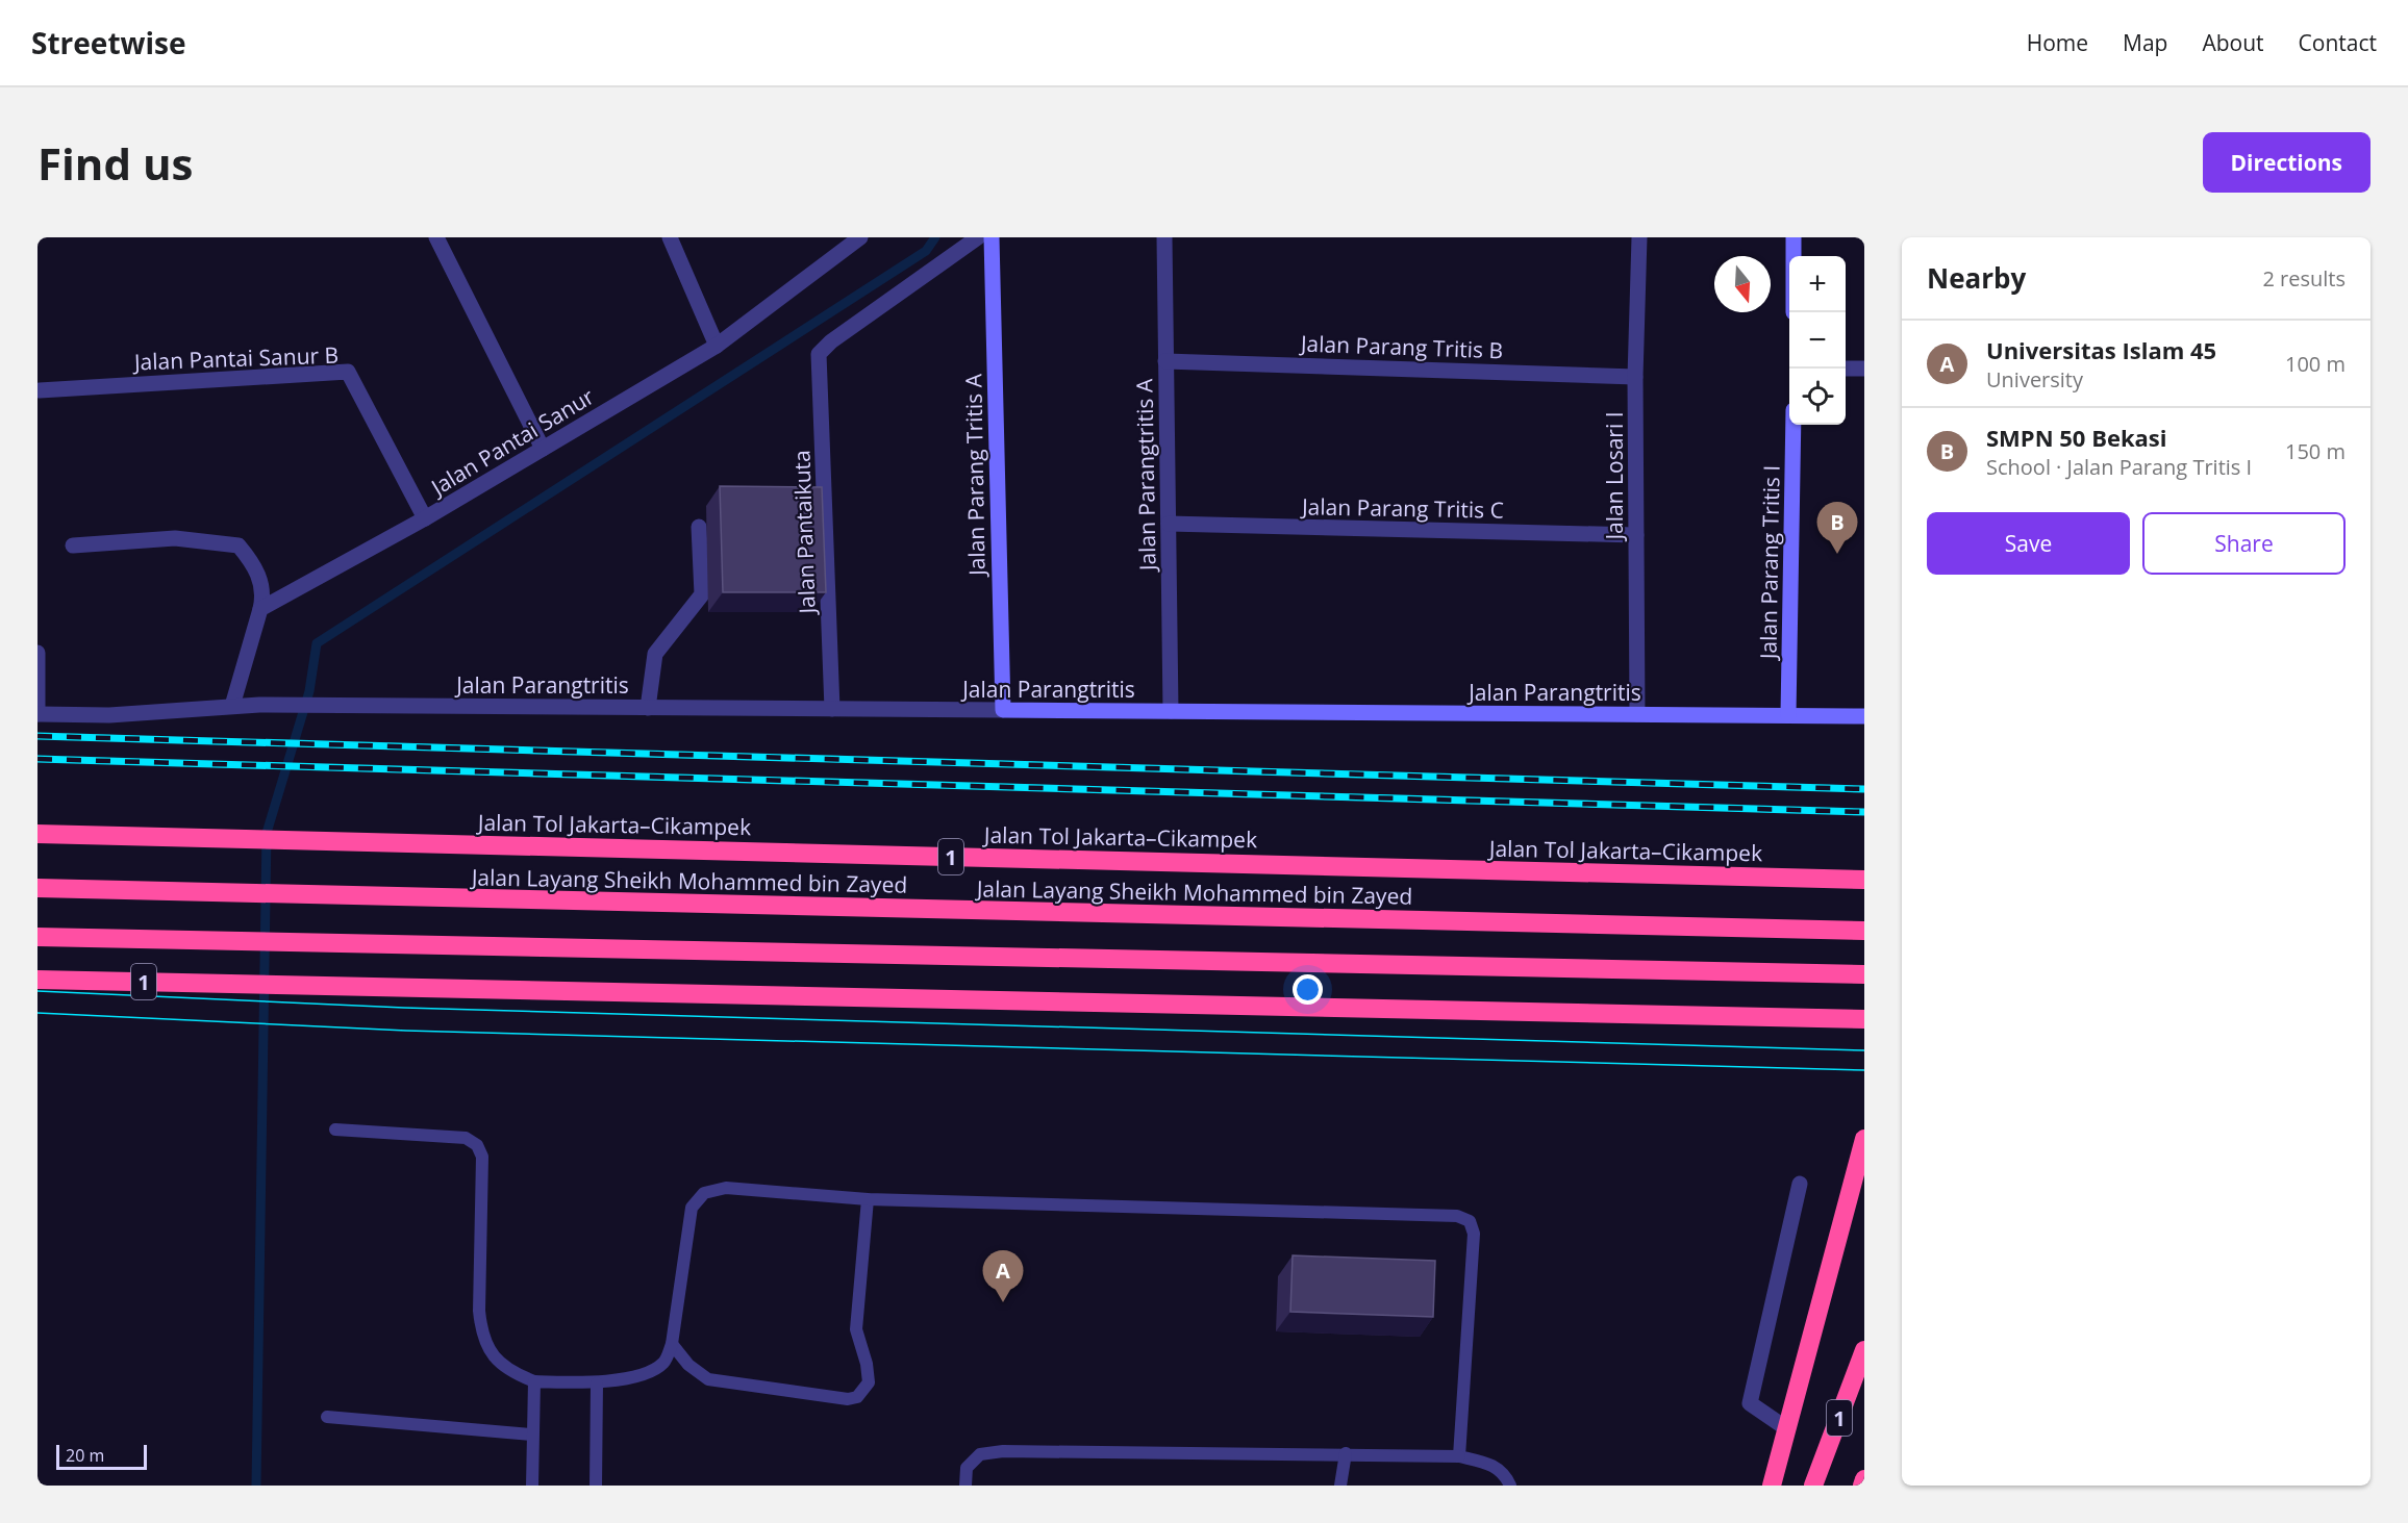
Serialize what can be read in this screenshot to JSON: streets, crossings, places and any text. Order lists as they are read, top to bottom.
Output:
{
  "streets": {
    "highway": ["Jalan Tol Jakarta–Cikampek", "1", "Jalan Layang Sheikh Mohammed bin Zayed"],
    "street": [
      "Jalan Parang Tritis B",
      "Jalan Pantai Sanur B",
      "Jalan Pantai Sanur",
      "Jalan Parang Tritis A",
      "Jalan Parangtritis A",
      "Jalan Losari I",
      "Jalan Parang Tritis C",
      "Jalan Pantaikuta",
      "Jalan Parang Tritis I",
      "Jalan Parangtritis"
    ]
  },
  "crossings": [
    ["Jalan Parang Tritis B", "Jalan Parangtritis A"],
    ["Jalan Parang Tritis B", "Jalan Losari I"],
    ["Jalan Pantai Sanur B", "Jalan Pantai Sanur"],
    ["Jalan Parang Tritis A", "Jalan Parangtritis"],
    ["Jalan Parangtritis A", "Jalan Parang Tritis C"],
    ["Jalan Parangtritis A", "Jalan Parangtritis"],
    ["Jalan Losari I", "Jalan Parang Tritis C"],
    ["Jalan Losari I", "Jalan Parangtritis"],
    ["Jalan Pantaikuta", "Jalan Parangtritis"],
    ["Jalan Parang Tritis I", "Jalan Parangtritis"]
  ],
  "scale_bar": "20 m",
  "north": "bottom",
  "page": {
    "header": "Streetwise",
    "nav": [
      "Home",
      "Map",
      "About",
      "Contact"
    ],
    "buttons": [
      "Directions",
      ["Save", "Share"]
    ],
    "title": "Find us",
    "heading": ["Nearby", "2 results"],
    "map_buttons": ["+", "−"],
    "list": [
      {
        "mark": "A",
        "name": "Universitas Islam 45",
        "note": "University",
        "value": "100 m"
      },
      {
        "mark": "B",
        "name": "SMPN 50 Bekasi",
        "note": "School · Jalan Parang Tritis I",
        "value": "150 m"
      }
    ],
    "pins": ["B", "A"],
    "scale": "20 m"
  }
}
